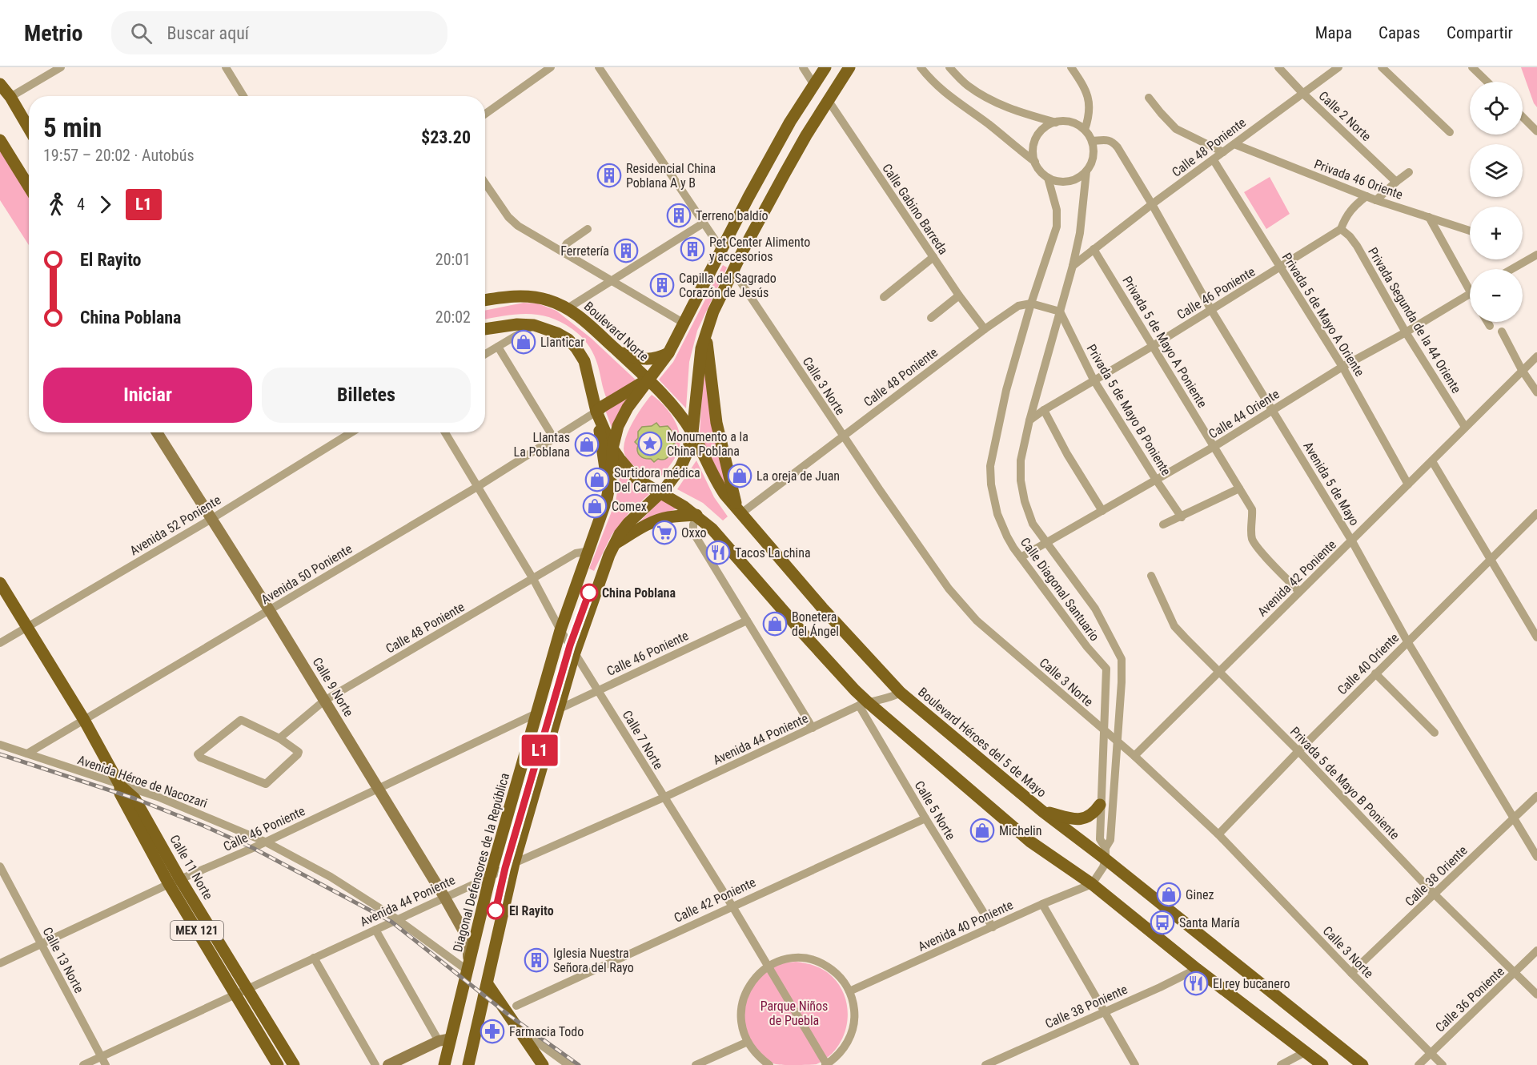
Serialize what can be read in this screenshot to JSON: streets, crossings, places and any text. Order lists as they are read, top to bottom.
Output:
{
  "streets": {
    "main road": [
      "Boulevard Norte",
      "Calle 9 Norte",
      "Boulevard Héroes del 5 de Mayo",
      "Diagonal Defensores de la República",
      "Calle 11 Norte",
      "MEX 121"
    ],
    "street": [
      "Calle 2 Norte",
      "Calle 48 Poniente",
      "Privada 46 Oriente",
      "Calle Gabino Barreda",
      "Calle 46 Poniente",
      "Privada 5 de Mayo A Oriente",
      "Privada Segunda de la 44 Oriente",
      "Privada 5 de Mayo A Poniente",
      "Calle 3 Norte",
      "Privada 5 de Mayo B Poniente",
      "Calle 44 Oriente",
      "Avenida 5 de Mayo",
      "Avenida 52 Poniente",
      "Avenida 50 Poniente",
      "Avenida 42 Poniente",
      "Calle Diagonal Santuario",
      "Calle 40 Oriente",
      "Avenida 44 Poniente",
      "Calle 7 Norte",
      "Avenida Héroe de Nacozari",
      "Calle 5 Norte",
      "Calle 38 Oriente",
      "Calle 42 Poniente",
      "Avenida 40 Poniente",
      "Calle 13 Norte",
      "Calle 36 Poniente",
      "Calle 38 Poniente"
    ]
  },
  "crossings": [
    ["Calle 2 Norte", "Calle 48 Poniente"],
    ["Calle 48 Poniente", "Privada 46 Oriente"],
    ["Calle 48 Poniente", "Calle Gabino Barreda"],
    ["Calle 48 Poniente", "Privada 5 de Mayo A Oriente"],
    ["Calle 48 Poniente", "Privada 5 de Mayo A Poniente"],
    ["Calle 48 Poniente", "Calle 3 Norte"],
    ["Calle 48 Poniente", "Avenida 5 de Mayo"],
    ["Calle 48 Poniente", "Calle Diagonal Santuario"],
    ["Calle 48 Poniente", "Calle 9 Norte"],
    ["Calle 48 Poniente", "Calle 7 Norte"],
    ["Calle 48 Poniente", "Boulevard Héroes del 5 de Mayo"],
    ["Calle 48 Poniente", "Diagonal Defensores de la República"],
    ["Calle 46 Poniente", "Privada 5 de Mayo A Oriente"],
    ["Calle 46 Poniente", "Privada Segunda de la 44 Oriente"],
    ["Calle 46 Poniente", "Privada 5 de Mayo A Poniente"],
    ["Calle 46 Poniente", "Privada 5 de Mayo B Poniente"],
    ["Calle 46 Poniente", "Avenida 5 de Mayo"],
    ["Calle 46 Poniente", "Calle Diagonal Santuario"],
    ["Calle 46 Poniente", "Calle 9 Norte"],
    ["Calle 46 Poniente", "Calle 7 Norte"],
    ["Calle 46 Poniente", "Avenida Héroe de Nacozari"],
    ["Calle 46 Poniente", "Diagonal Defensores de la República"],
    ["Calle 46 Poniente", "Calle 11 Norte"],
    ["Calle 46 Poniente", "Calle 13 Norte"],
    ["Privada 5 de Mayo A Oriente", "Calle 44 Oriente"],
    ["Privada 5 de Mayo A Oriente", "Avenida 42 Poniente"],
    ["Privada Segunda de la 44 Oriente", "Calle 44 Oriente"],
    ["Privada Segunda de la 44 Oriente", "Avenida 42 Poniente"],
    ["Boulevard Norte", "Boulevard Héroes del 5 de Mayo"],
    ["Privada 5 de Mayo A Poniente", "Calle 44 Oriente"],
    ["Privada 5 de Mayo A Poniente", "Avenida 42 Poniente"],
    ["Calle 3 Norte", "Avenida 42 Poniente"],
    ["Calle 3 Norte", "Calle Diagonal Santuario"],
    ["Calle 3 Norte", "Calle 40 Oriente"],
    ["Calle 3 Norte", "Calle 38 Oriente"],
    ["Calle 3 Norte", "Calle 36 Poniente"],
    ["Privada 5 de Mayo B Poniente", "Calle 44 Oriente"],
    ["Privada 5 de Mayo B Poniente", "Avenida 42 Poniente"],
    ["Privada 5 de Mayo B Poniente", "Calle Diagonal Santuario"],
    ["Privada 5 de Mayo B Poniente", "Calle 40 Oriente"],
    ["Privada 5 de Mayo B Poniente", "Calle 38 Oriente"],
    ["Privada 5 de Mayo B Poniente", "Calle 36 Poniente"],
    ["Calle 44 Oriente", "Avenida 5 de Mayo"],
    ["Calle 44 Oriente", "Calle Diagonal Santuario"],
    ["Avenida 5 de Mayo", "Avenida 42 Poniente"],
    ["Avenida 5 de Mayo", "Calle Diagonal Santuario"],
    ["Avenida 5 de Mayo", "Calle 40 Oriente"],
    ["Avenida 5 de Mayo", "Calle 38 Oriente"],
    ["Avenida 52 Poniente", "Calle 9 Norte"],
    ["Avenida 52 Poniente", "Calle 11 Norte"],
    ["Avenida 50 Poniente", "Calle 9 Norte"],
    ["Avenida 50 Poniente", "Calle 7 Norte"],
    ["Avenida 50 Poniente", "Avenida Héroe de Nacozari"],
    ["Avenida 50 Poniente", "Calle 11 Norte"],
    ["Calle Diagonal Santuario", "Boulevard Héroes del 5 de Mayo"],
    ["Calle 9 Norte", "Avenida 44 Poniente"],
    ["Calle 9 Norte", "Avenida Héroe de Nacozari"],
    ["Calle 9 Norte", "Diagonal Defensores de la República"],
    ["Avenida 44 Poniente", "Calle 7 Norte"],
    ["Avenida 44 Poniente", "Boulevard Héroes del 5 de Mayo"],
    ["Avenida 44 Poniente", "Avenida Héroe de Nacozari"],
    ["Avenida 44 Poniente", "Calle 5 Norte"],
    ["Avenida 44 Poniente", "Diagonal Defensores de la República"],
    ["Avenida 44 Poniente", "Calle 11 Norte"],
    ["Avenida 44 Poniente", "Calle 13 Norte"],
    ["Calle 7 Norte", "Diagonal Defensores de la República"],
    ["Calle 7 Norte", "Calle 42 Poniente"],
    ["Avenida Héroe de Nacozari", "Diagonal Defensores de la República"],
    ["Avenida Héroe de Nacozari", "Calle 11 Norte"],
    ["Calle 5 Norte", "Calle 42 Poniente"],
    ["Calle 5 Norte", "Avenida 40 Poniente"]
  ],
  "parks": ["Parque Niños de Puebla"],
  "places": {
    "building": [
      "Residencial China Poblana A y B",
      "Terreno baldío",
      "Pet Center Alimento y accesorios",
      "Ferretería",
      "Capilla del Sagrado Corazón de Jesús",
      "Iglesia Nuestra Señora del Rayo"
    ],
    "shop": [
      "Llanticar",
      "Llantas La Poblana",
      "La oreja de Juan",
      "Surtidora médica Del Carmen",
      "Comex",
      "Bonetera del Ángel",
      "Michelin",
      "Ginez"
    ],
    "place": ["Monumento a la China Poblana"],
    "supermarket": ["Oxxo"],
    "restaurant": ["Tacos La china", "El rey bucanero"],
    "other": ["China Poblana", "El Rayito"],
    "bus stop": ["Santa María"],
    "pharmacy": ["Farmacia Todo"]
  },
  "lines": ["bus line L1"],
  "page": {
    "header": "Metrio",
    "search": "Buscar aquí",
    "nav": ["Mapa", "Capas", "Compartir"],
    "on_map": "L1",
    "map_buttons": ["+", "−"],
    "heading": ["5 min", "19:57 – 20:02 · Autobús", "$23.20"],
    "legs": ["4", "L1"],
    "list": [
      {
        "name": "El Rayito",
        "value": "20:01"
      },
      {
        "name": "China Poblana",
        "value": "20:02"
      }
    ],
    "buttons": ["Iniciar", "Billetes"]
  }
}
